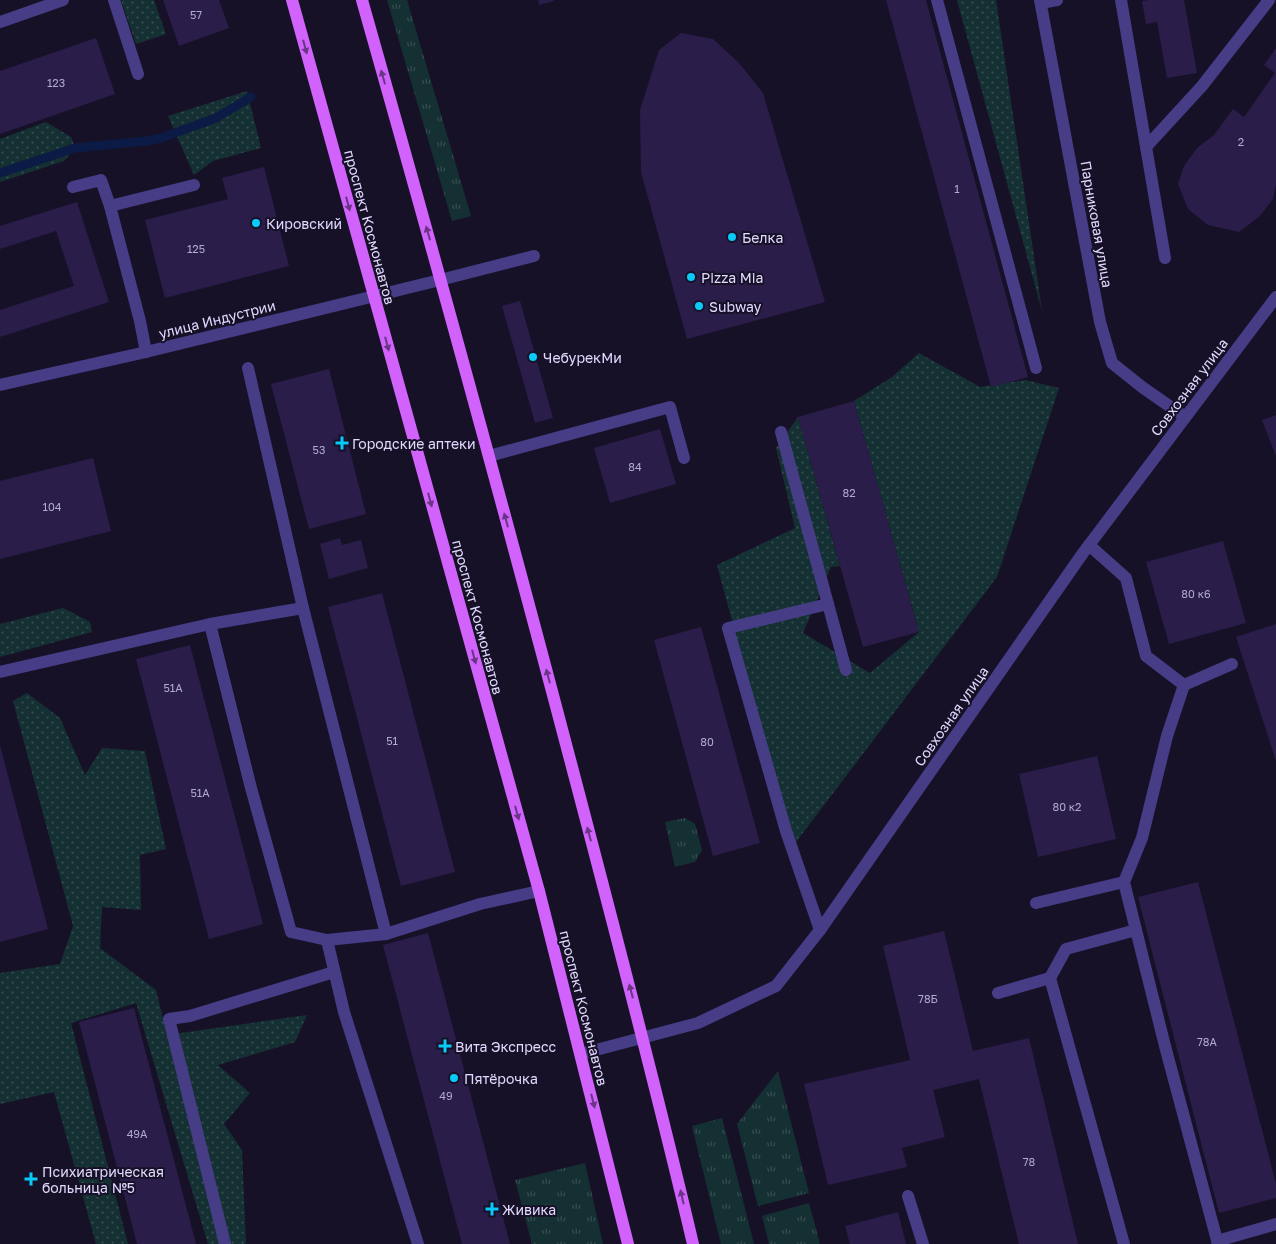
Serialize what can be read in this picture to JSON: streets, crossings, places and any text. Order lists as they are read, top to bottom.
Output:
{
  "streets": {
    "main road": ["проспект Космонавтов"],
    "street": ["Парниковая улица", "улица Индустрии", "Совхозная улица"]
  },
  "crossings": [
    ["Парниковая улица", "Совхозная улица"],
    ["проспект Космонавтов", "улица Индустрии"],
    ["проспект Космонавтов", "Совхозная улица"]
  ],
  "places": {
    "other": [
      "Кировский",
      "Белка",
      "Pizza Mia",
      "Subway",
      "ЧебурекМи",
      "Пятёрочка"
    ],
    "health": [
      "Городские аптеки",
      "Вита Экспресс",
      "Психиатрическая больница №5",
      "Живика"
    ]
  },
  "house_numbers": [
    "57",
    "123",
    "2",
    "1",
    "125",
    "53",
    "84",
    "82",
    "104",
    "80 к6",
    "51А",
    "51",
    "80",
    "51А",
    "80 к2",
    "78Б",
    "78А",
    "49",
    "49А",
    "78"
  ]
}
